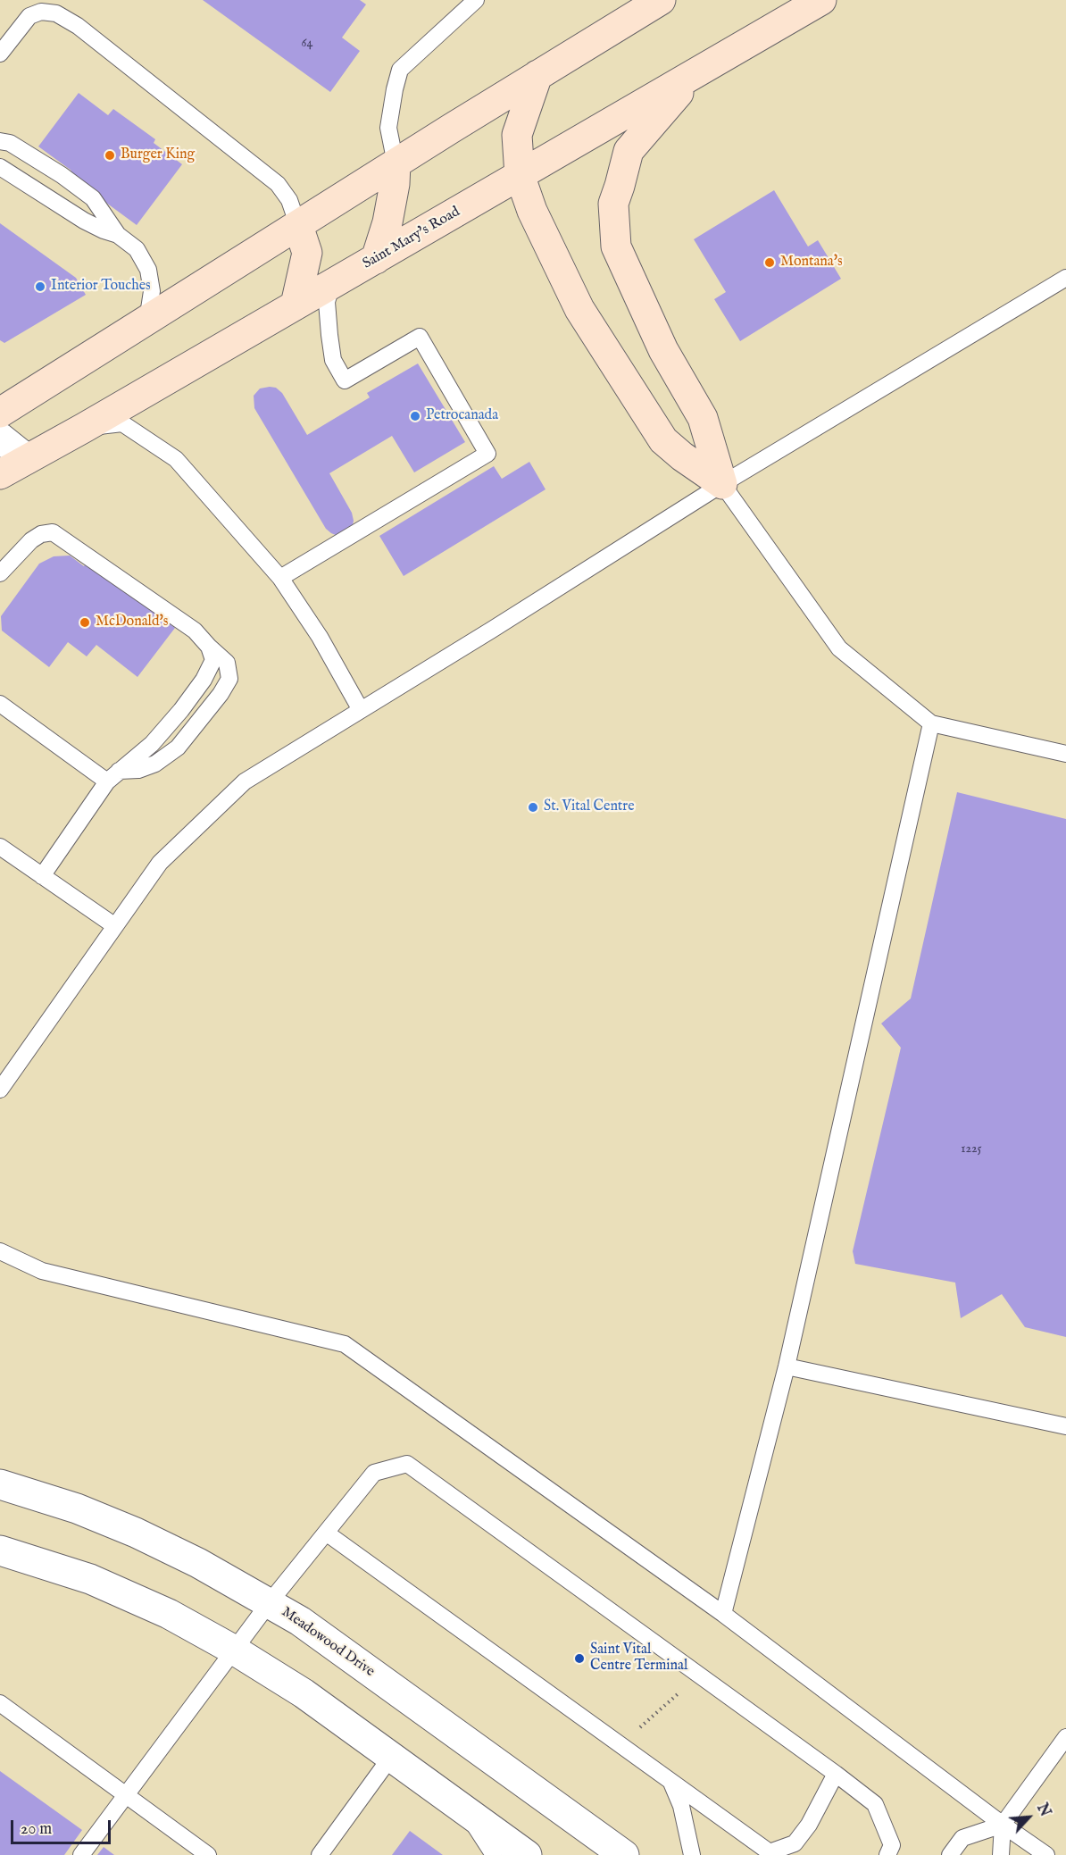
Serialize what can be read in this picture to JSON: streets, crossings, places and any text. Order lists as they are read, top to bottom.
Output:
{
  "streets": {
    "main road": ["Saint Mary's Road"],
    "street": ["Meadowood Drive"]
  },
  "places": [
    "Burger King",
    "Montana's",
    "Interior Touches",
    "Petrocanada",
    "McDonald's",
    "St. Vital Centre",
    "Saint Vital Centre Terminal"
  ],
  "house_numbers": ["64", "1225"],
  "scale_bar": "20 m",
  "north": "top right"
}
